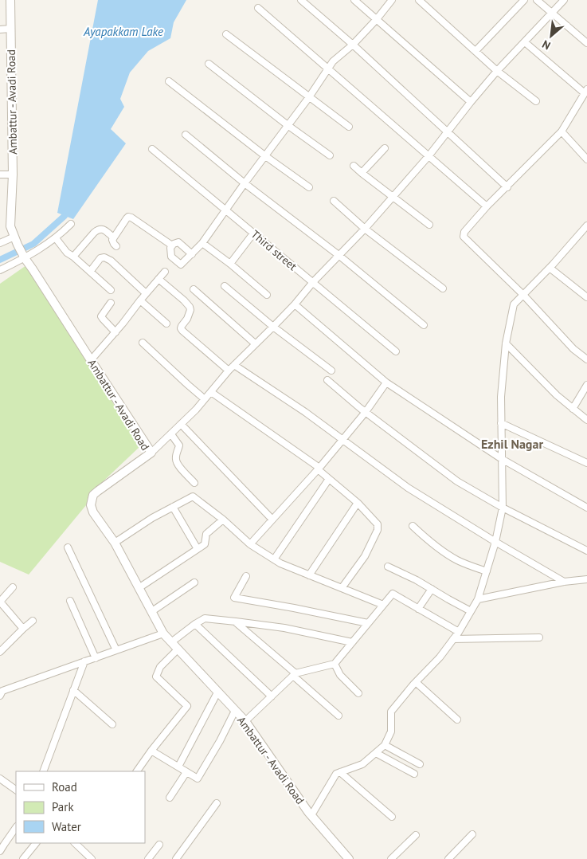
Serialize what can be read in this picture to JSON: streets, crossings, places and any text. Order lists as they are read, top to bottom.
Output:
{
  "streets": {
    "street": ["Ambattur - Avadi Road", "Third street"]
  },
  "districts": ["Ezhil Nagar"],
  "water": ["Ayapakkam Lake"],
  "legend": ["Road", "Park", "Water"],
  "north": "bottom left"
}
